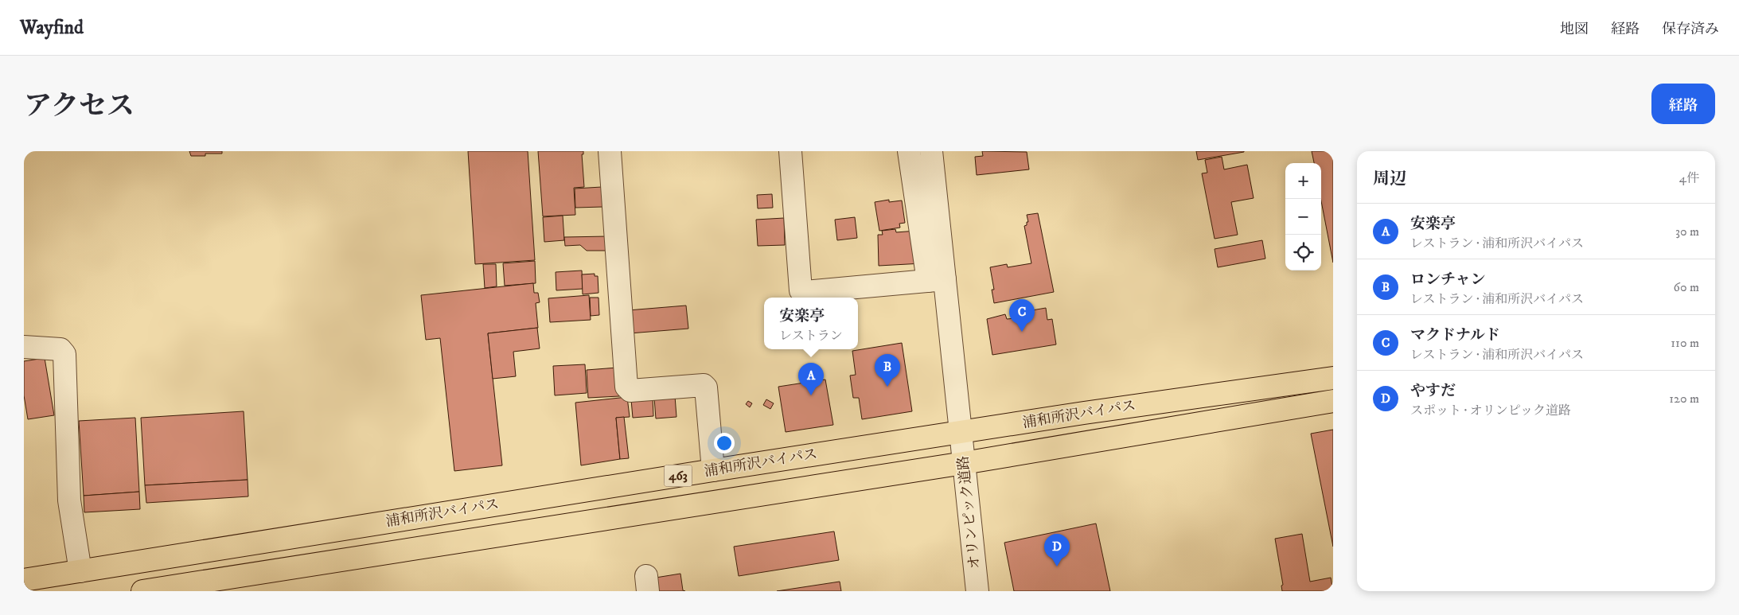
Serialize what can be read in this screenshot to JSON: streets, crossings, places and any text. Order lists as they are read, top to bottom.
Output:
{
  "streets": {
    "highway": ["浦和所沢バイパス", "463"],
    "street": ["オリンピック道路"]
  },
  "crossings": [
    ["浦和所沢バイパス", "オリンピック道路"]
  ],
  "page": {
    "header": "Wayfind",
    "nav": ["地図", "経路", "保存済み"],
    "title": "アクセス",
    "buttons": "経路",
    "heading": ["周辺", "4件"],
    "map_buttons": ["+", "−"],
    "list": [
      {
        "mark": "A",
        "name": "安楽亭",
        "note": "レストラン · 浦和所沢バイパス",
        "value": "30 m"
      },
      {
        "mark": "B",
        "name": "ロンチャン",
        "note": "レストラン · 浦和所沢バイパス",
        "value": "60 m"
      },
      {
        "mark": "C",
        "name": "マクドナルド",
        "note": "レストラン · 浦和所沢バイパス",
        "value": "110 m"
      },
      {
        "mark": "D",
        "name": "やすだ",
        "note": "スポット · オリンピック道路",
        "value": "120 m"
      }
    ],
    "popup": ["安楽亭", "レストラン"],
    "pins": [
      "C",
      "B",
      "A",
      "D"
    ]
  }
}
